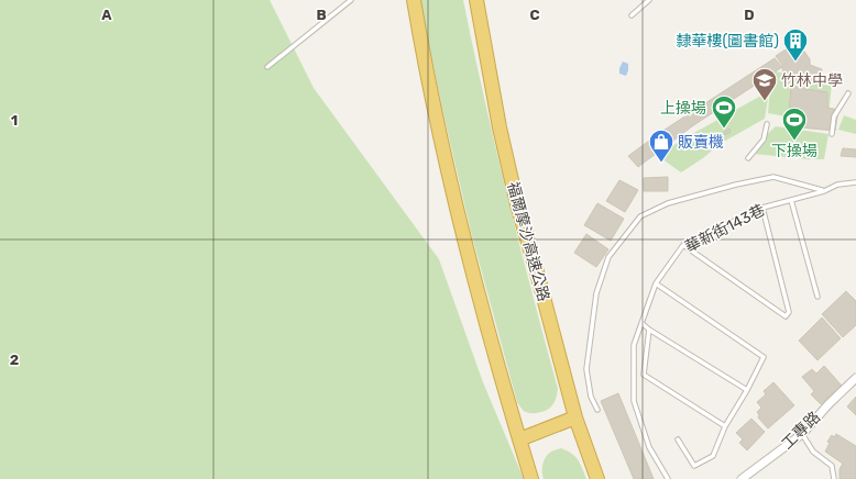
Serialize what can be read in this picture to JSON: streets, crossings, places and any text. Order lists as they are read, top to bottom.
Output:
{
  "streets": {
    "highway": ["福爾摩沙高速公路"],
    "street": ["工專路"],
    "lane": ["華新街143巷"]
  },
  "places": {
    "building": ["隸華樓(圖書館)"],
    "school or university": ["竹林中學"],
    "sports": ["上操場", "下操場"],
    "shop": ["販賣機"]
  },
  "grid": {
    "columns": [
      "A",
      "B",
      "C",
      "D"
    ],
    "rows": ["1", "2"]
  }
}
